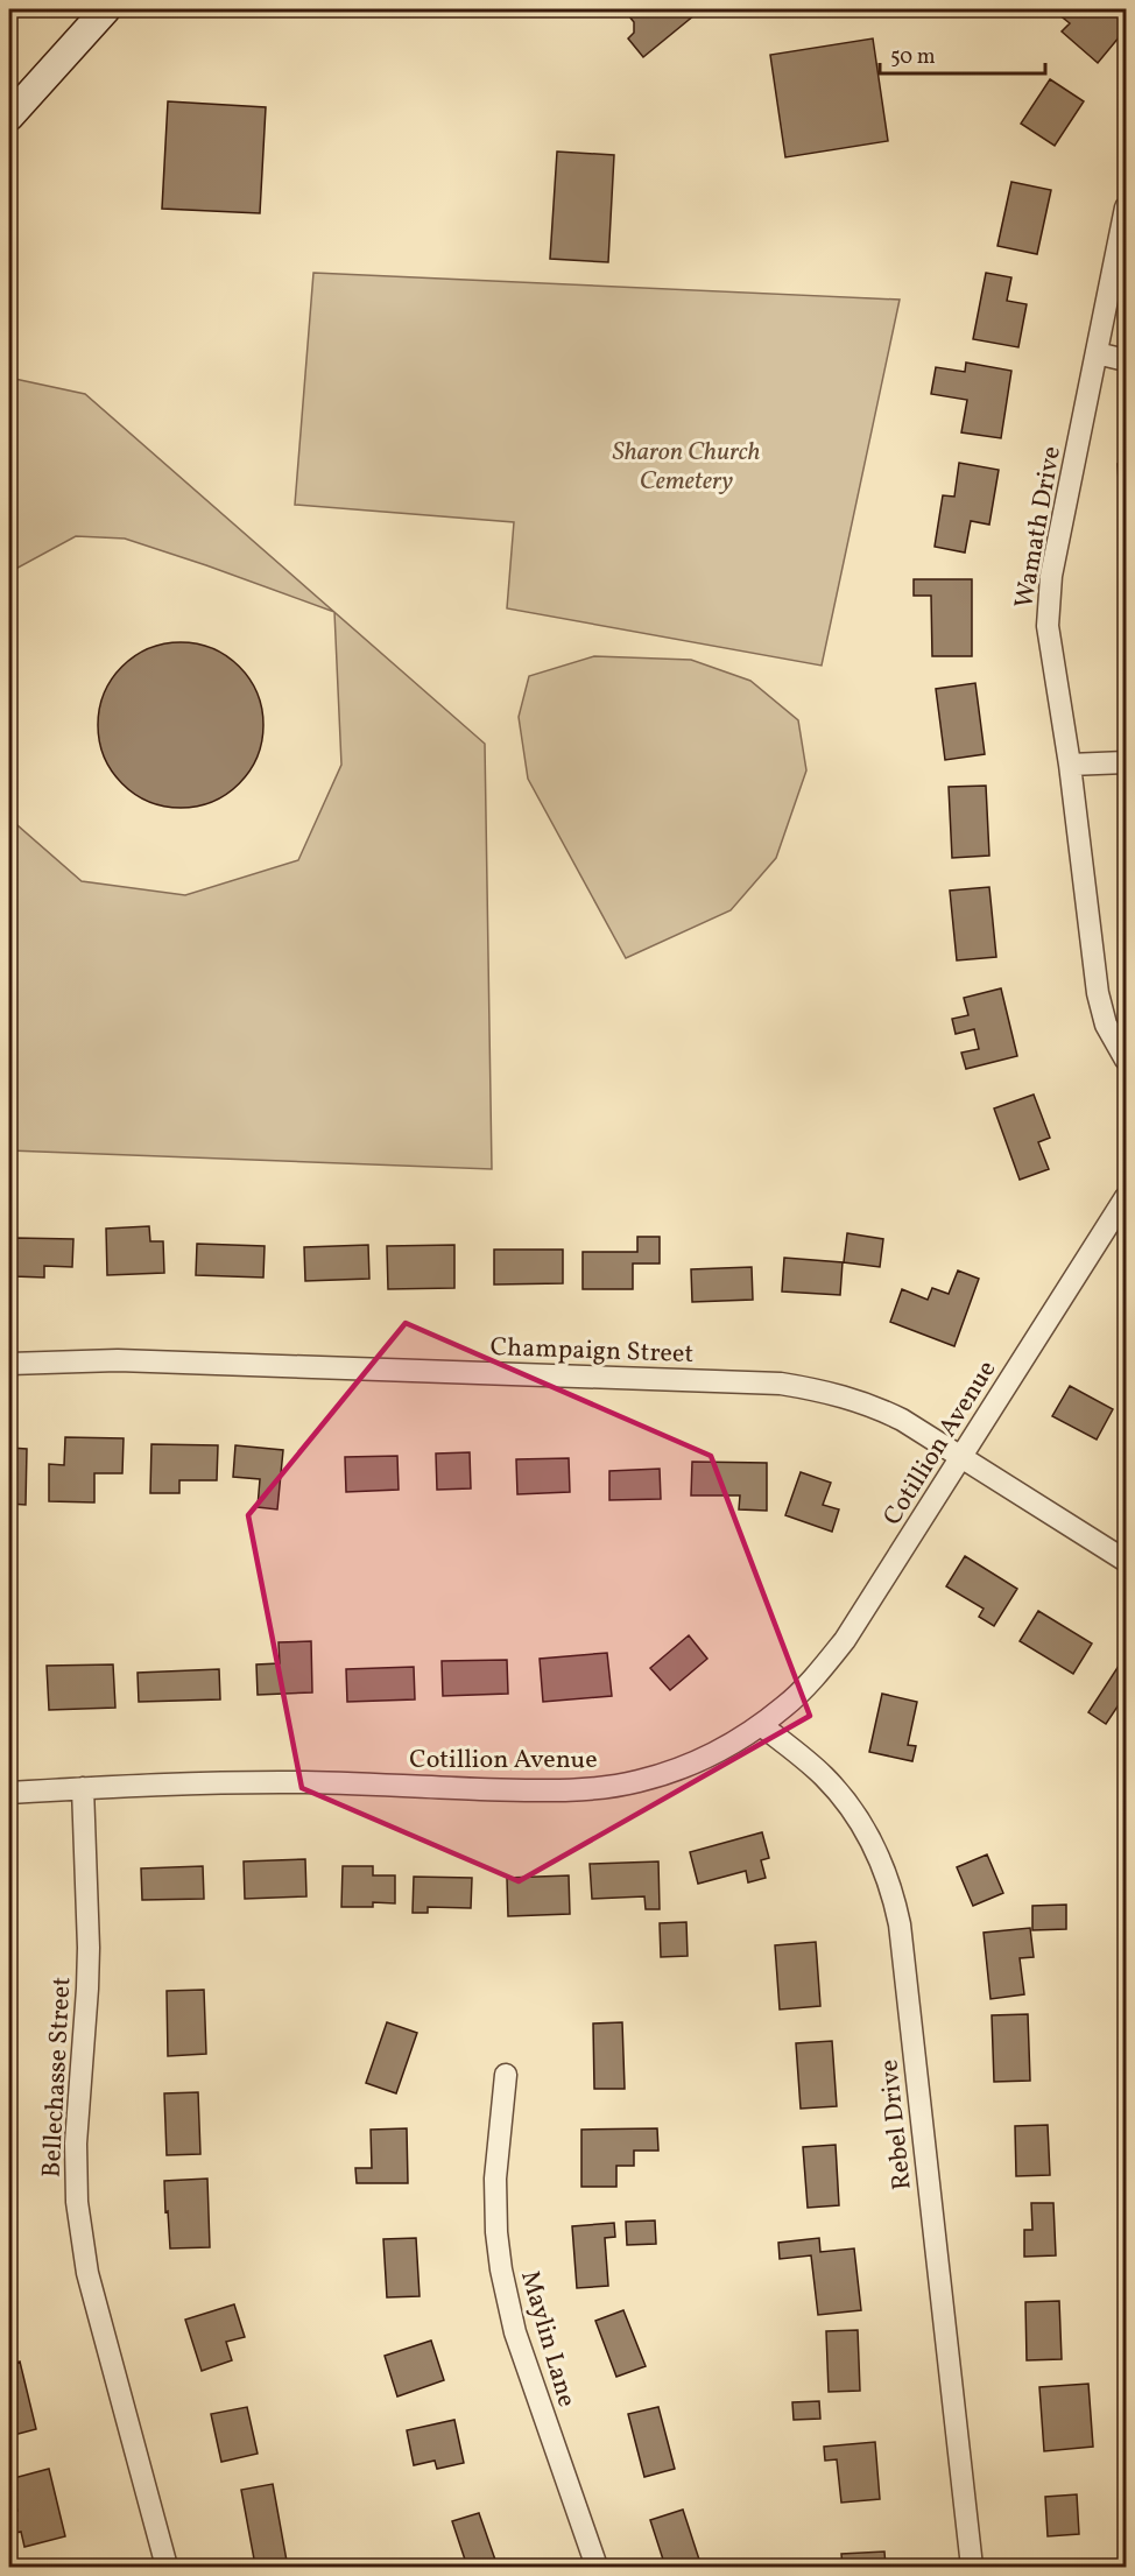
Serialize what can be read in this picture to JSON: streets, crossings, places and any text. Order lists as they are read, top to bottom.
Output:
{
  "streets": {
    "street": [
      "Wamath Drive",
      "Champaign Street",
      "Cotillion Avenue",
      "Bellechasse Street",
      "Rebel Drive",
      "Maylin Lane"
    ]
  },
  "crossings": [
    ["Champaign Street", "Cotillion Avenue"],
    ["Cotillion Avenue", "Bellechasse Street"],
    ["Cotillion Avenue", "Rebel Drive"]
  ],
  "parks": ["Sharon Church Cemetery"],
  "scale_bar": "50 m"
}
